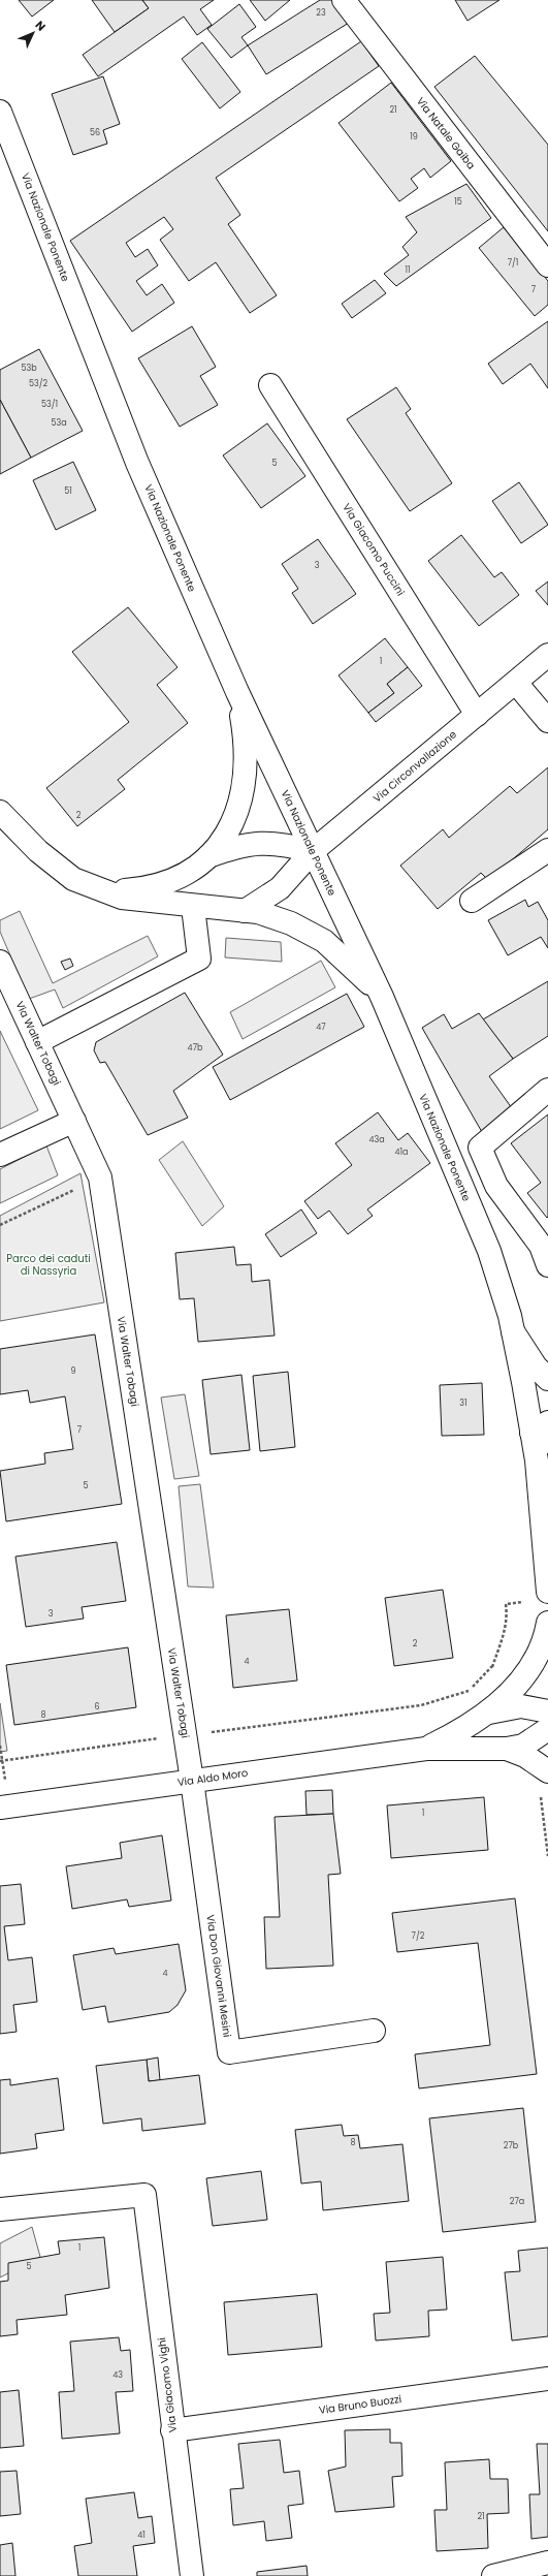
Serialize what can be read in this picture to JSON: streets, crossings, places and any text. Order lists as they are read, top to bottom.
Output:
{
  "streets": {
    "street": [
      "Via Natale Gaiba",
      "Via Nazionale Ponente",
      "Via Giacomo Puccini",
      "Via Circonvallazione",
      "Via Walter Tobagi",
      "Via Aldo Moro",
      "Via Don Giovanni Mesini",
      "Via Giacomo Vighi",
      "Via Bruno Buozzi"
    ]
  },
  "crossings": [
    ["Via Nazionale Ponente", "Via Circonvallazione"],
    ["Via Giacomo Puccini", "Via Circonvallazione"],
    ["Via Walter Tobagi", "Via Aldo Moro"],
    ["Via Walter Tobagi", "Via Don Giovanni Mesini"],
    ["Via Aldo Moro", "Via Don Giovanni Mesini"],
    ["Via Giacomo Vighi", "Via Bruno Buozzi"]
  ],
  "parks": ["Parco dei caduti di Nassyria"],
  "house_numbers": [
    "23",
    "21",
    "56",
    "19",
    "15",
    "7/1",
    "11",
    "7",
    "53b",
    "53/2",
    "53/1",
    "53a",
    "5",
    "51",
    "3",
    "1",
    "2",
    "47",
    "47b",
    "43a",
    "41a",
    "9",
    "31",
    "7",
    "5",
    "3",
    "2",
    "4",
    "6",
    "8",
    "1",
    "7/2",
    "4",
    "8",
    "27b",
    "27a",
    "1",
    "5",
    "43",
    "21",
    "41"
  ],
  "north": "top right"
}
